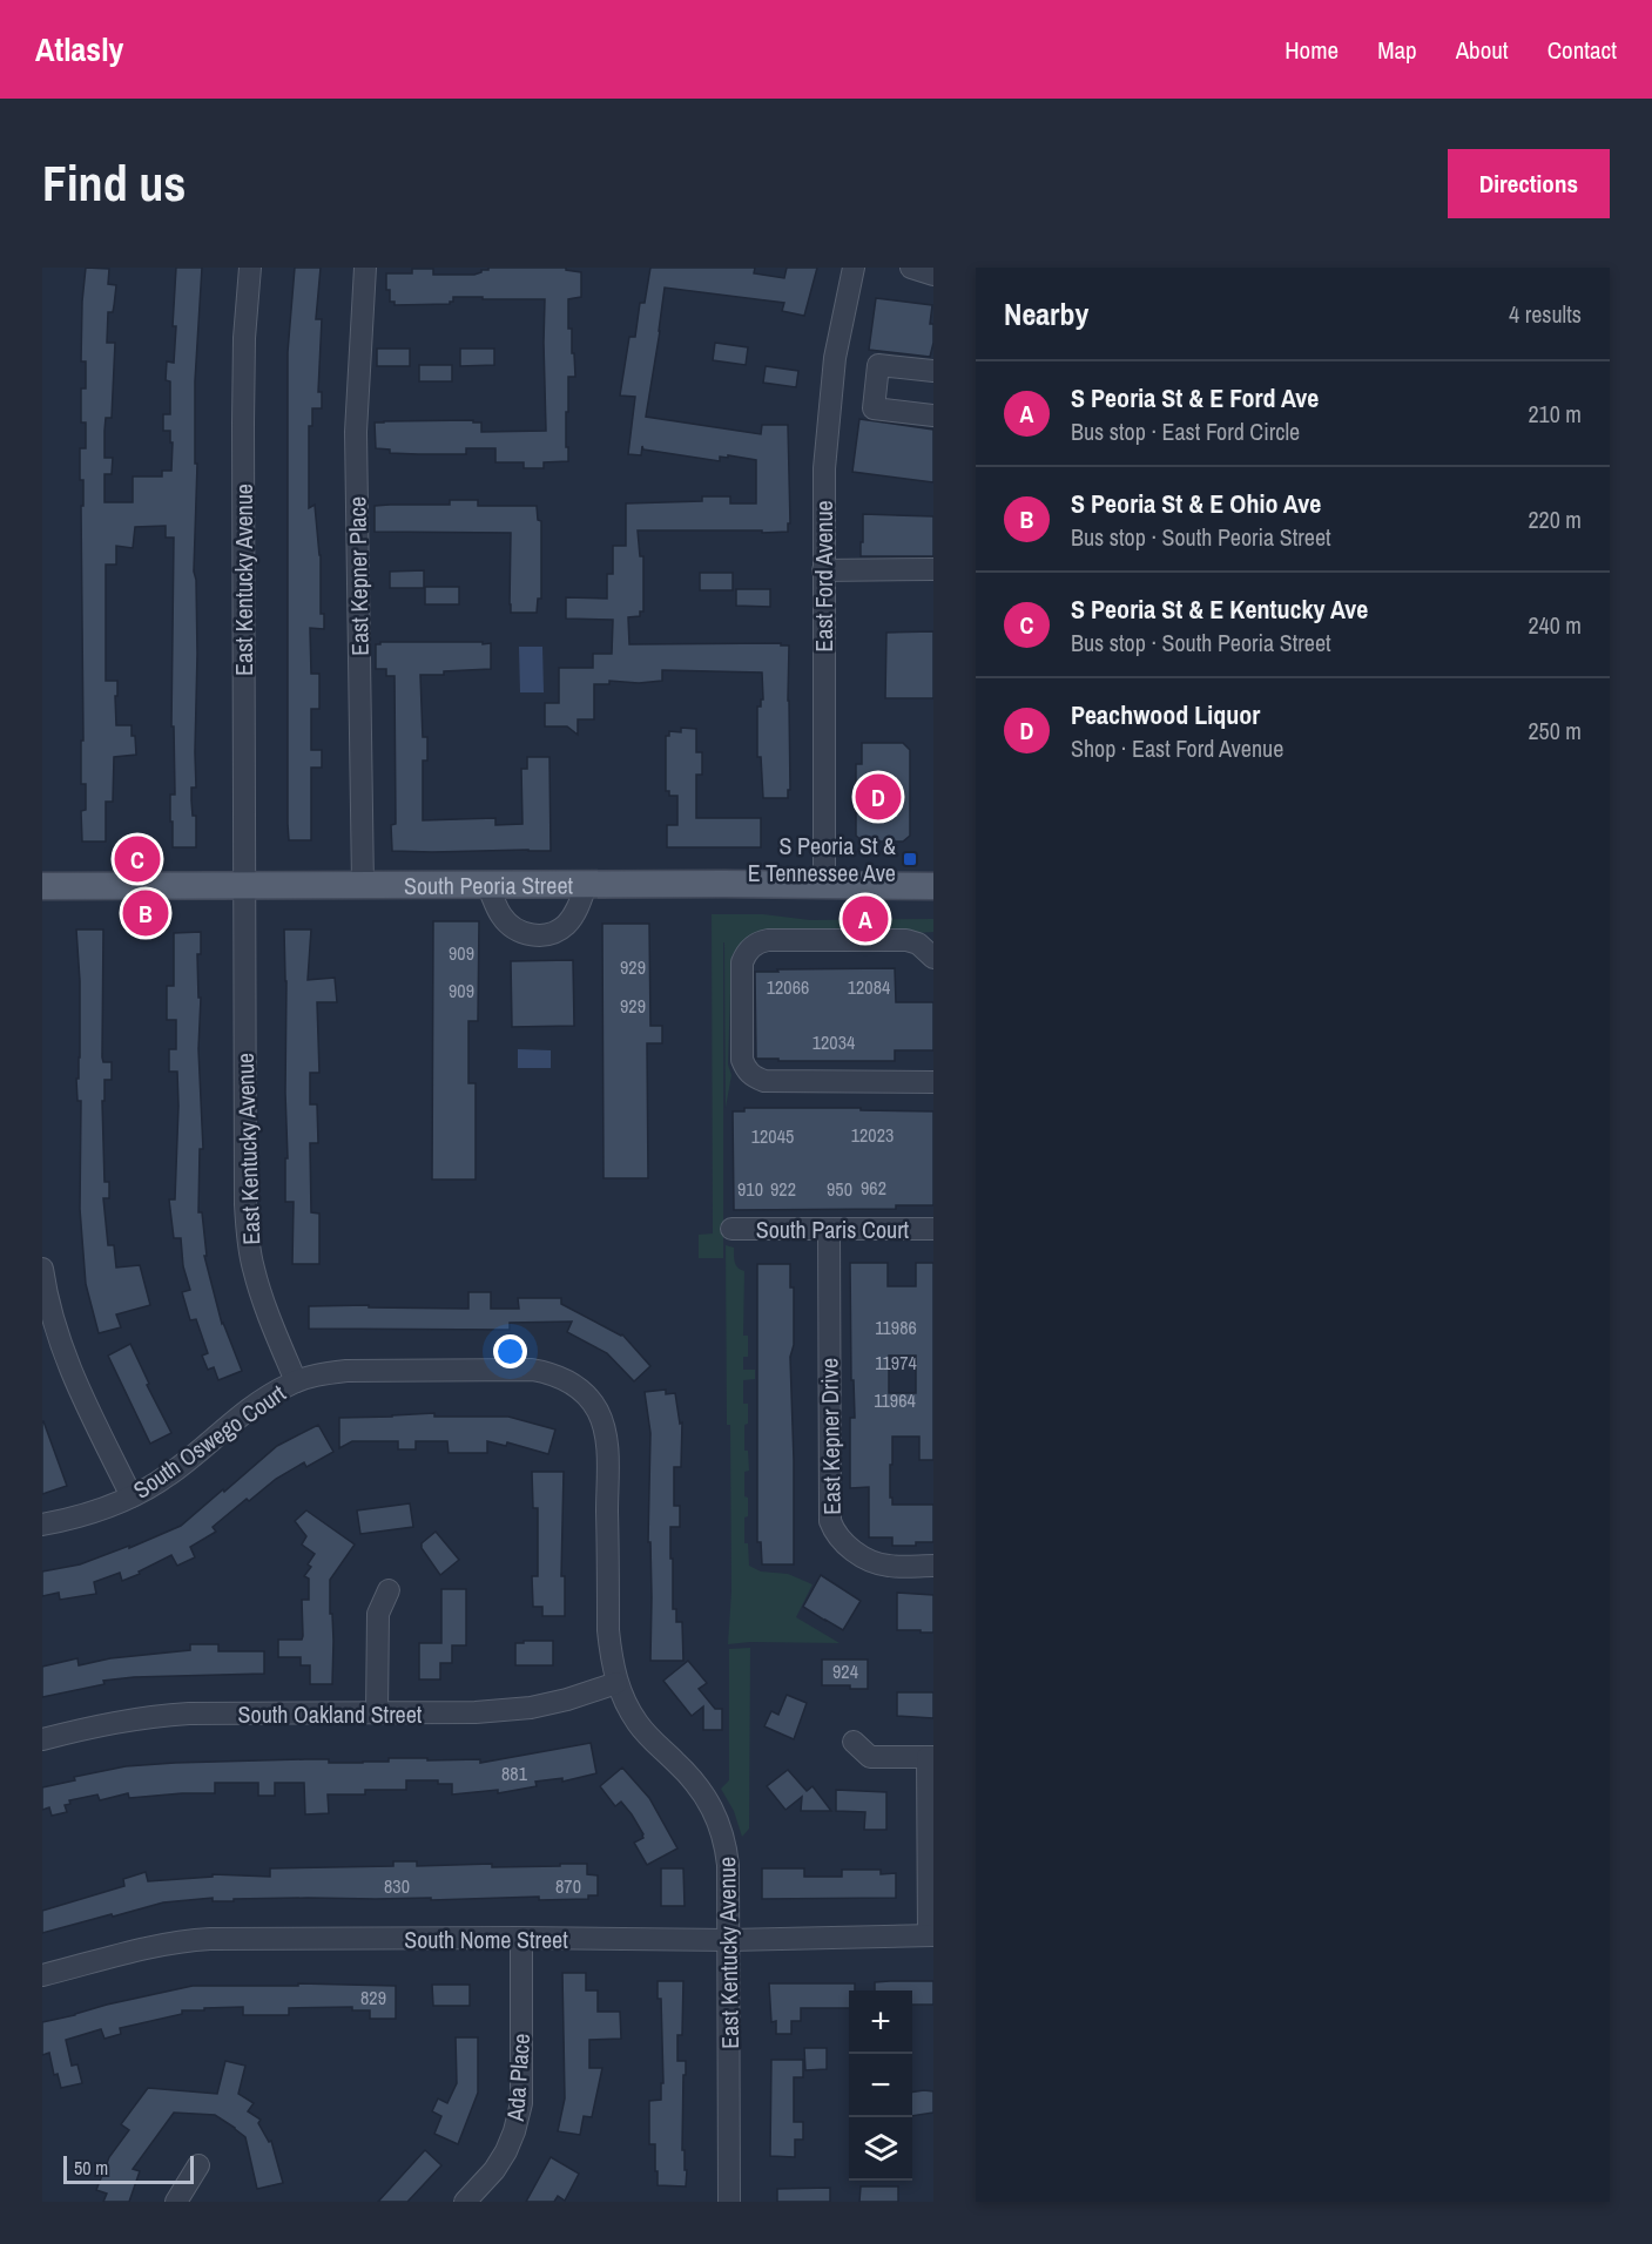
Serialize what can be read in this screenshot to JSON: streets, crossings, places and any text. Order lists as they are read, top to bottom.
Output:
{
  "streets": {
    "main road": ["South Peoria Street"],
    "street": [
      "East Kepner Place",
      "East Ford Avenue",
      "East Kentucky Avenue",
      "South Paris Court",
      "East Kepner Drive",
      "South Oswego Court",
      "South Oakland Street",
      "South Nome Street",
      "Ada Place"
    ]
  },
  "crossings": [
    ["East Kepner Place", "South Peoria Street"],
    ["East Ford Avenue", "South Peoria Street"],
    ["East Kentucky Avenue", "South Peoria Street"],
    ["East Kentucky Avenue", "South Oswego Court"],
    ["East Kentucky Avenue", "South Oakland Street"],
    ["East Kentucky Avenue", "South Nome Street"],
    ["South Paris Court", "East Kepner Drive"],
    ["South Nome Street", "Ada Place"]
  ],
  "places": {
    "transit": ["S Peoria St & E Tennessee Ave"]
  },
  "house_numbers": [
    "909",
    "929",
    "12066",
    "12084",
    "909",
    "929",
    "12034",
    "12023",
    "12045",
    "962",
    "910",
    "922",
    "950",
    "11986",
    "11974",
    "11964",
    "924",
    "881",
    "830",
    "870",
    "829"
  ],
  "scale_bar": "50 m",
  "page": {
    "header": "Atlasly",
    "nav": [
      "Home",
      "Map",
      "About",
      "Contact"
    ],
    "buttons": "Directions",
    "title": "Find us",
    "heading": ["Nearby", "4 results"],
    "list": [
      {
        "mark": "A",
        "name": "S Peoria St & E Ford Ave",
        "note": "Bus stop · East Ford Circle",
        "value": "210 m"
      },
      {
        "mark": "B",
        "name": "S Peoria St & E Ohio Ave",
        "note": "Bus stop · South Peoria Street",
        "value": "220 m"
      },
      {
        "mark": "C",
        "name": "S Peoria St & E Kentucky Ave",
        "note": "Bus stop · South Peoria Street",
        "value": "240 m"
      },
      {
        "mark": "D",
        "name": "Peachwood Liquor",
        "note": "Shop · East Ford Avenue",
        "value": "250 m"
      }
    ],
    "pins": [
      "D",
      "C",
      "B",
      "A"
    ],
    "map_buttons": ["+", "−"],
    "scale": "50 m"
  }
}
